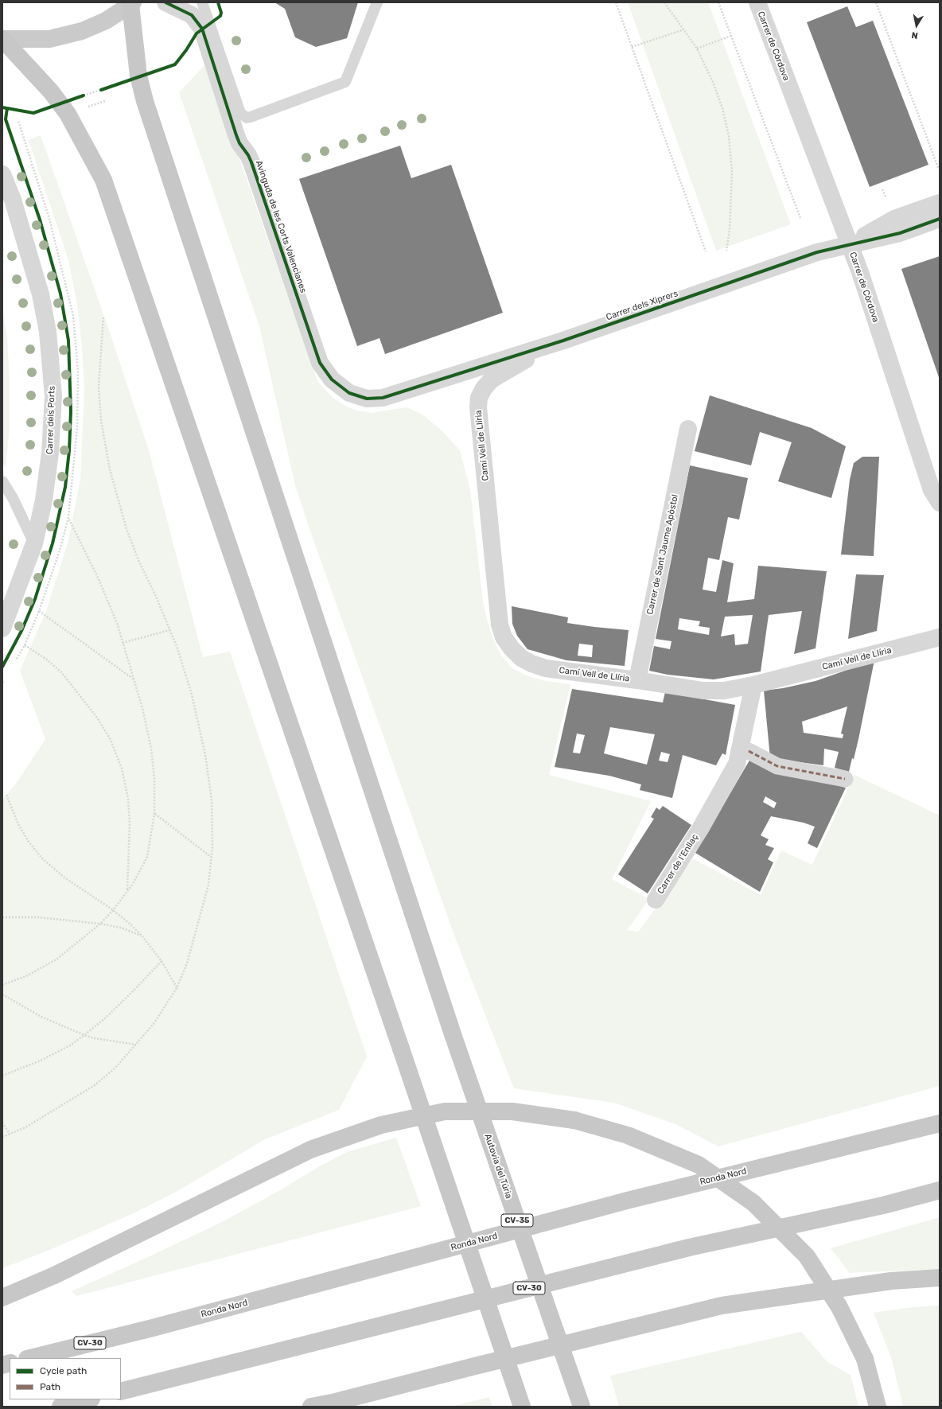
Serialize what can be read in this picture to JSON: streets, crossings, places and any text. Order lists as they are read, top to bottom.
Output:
{
  "streets": {
    "highway": [
      "Autovia del Túria",
      "Ronda Nord",
      "CV-35",
      "CV-30"
    ],
    "street": [
      "Carrer de Còrdova",
      "Avinguda de les Corts Valencianes",
      "Carrer dels Xiprers",
      "Carrer dels Ports",
      "Camí Vell de Llíria",
      "Carrer de Sant Jaume Apòstol",
      "Carrer de l'Enllaç"
    ]
  },
  "crossings": [
    ["Carrer de Còrdova", "Carrer dels Xiprers"],
    ["Avinguda de les Corts Valencianes", "Carrer dels Xiprers"],
    ["Carrer dels Xiprers", "Camí Vell de Llíria"],
    ["Camí Vell de Llíria", "Carrer de Sant Jaume Apòstol"],
    ["Camí Vell de Llíria", "Carrer de l'Enllaç"]
  ],
  "legend": ["Cycle path", "Path"],
  "north": "bottom"
}
